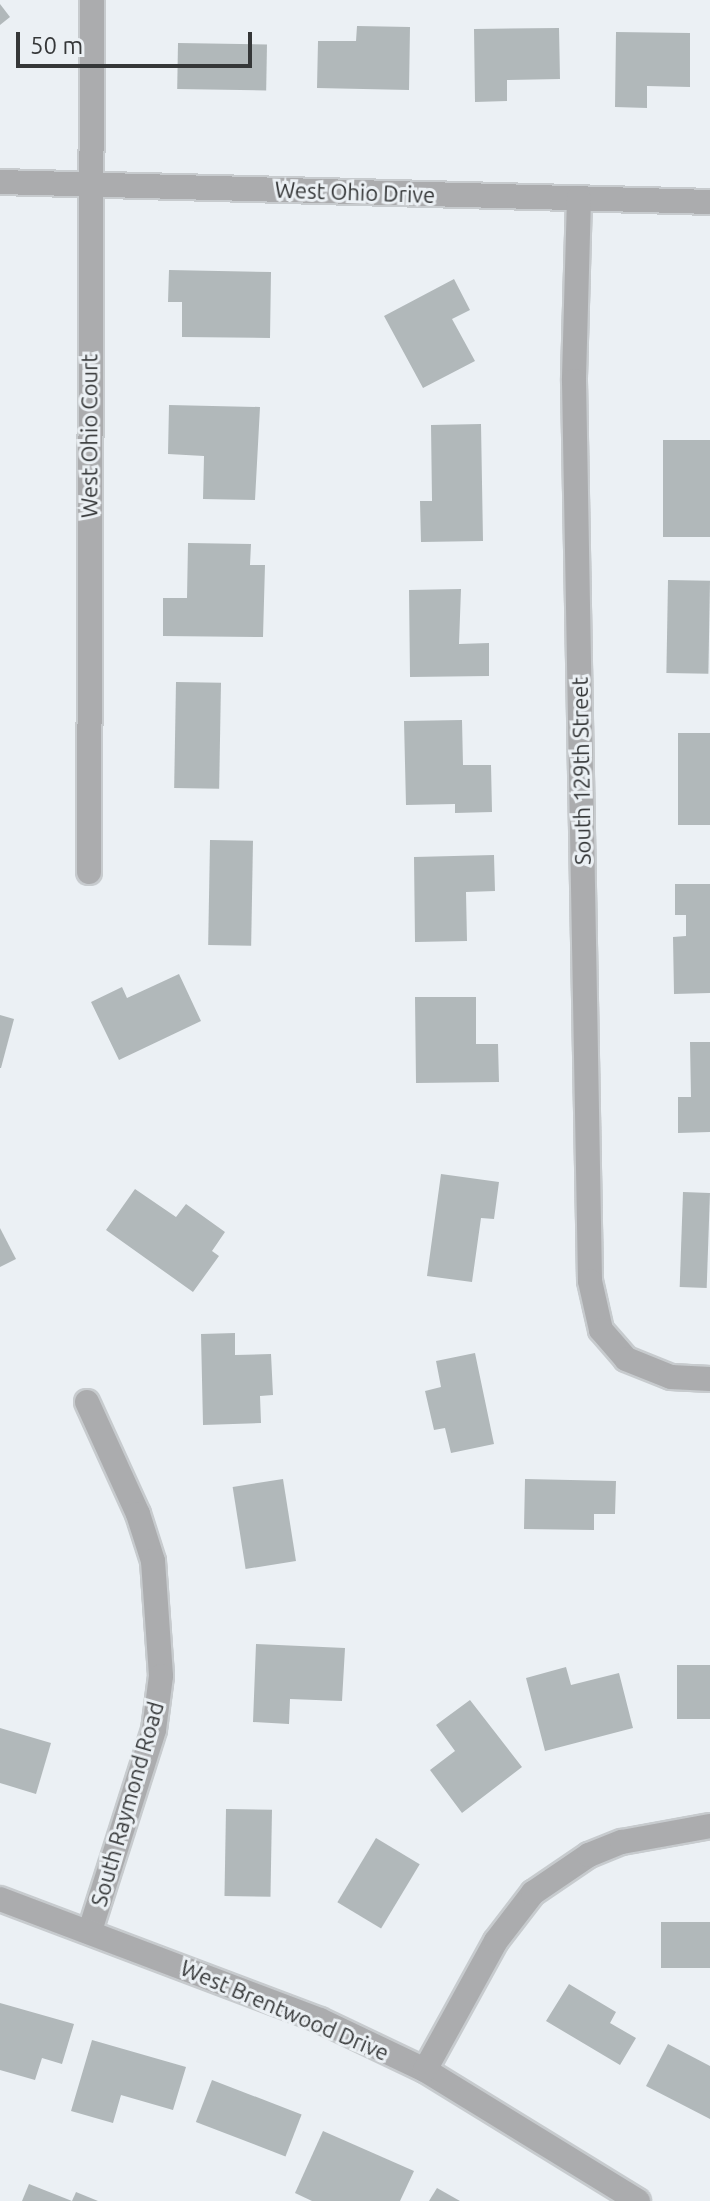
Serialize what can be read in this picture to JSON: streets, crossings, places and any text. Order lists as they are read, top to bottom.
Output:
{
  "streets": {
    "street": [
      "West Ohio Drive",
      "West Ohio Court",
      "South 129th Street",
      "South Raymond Road",
      "West Brentwood Drive"
    ]
  },
  "crossings": [
    ["West Ohio Drive", "West Ohio Court"],
    ["West Ohio Drive", "South 129th Street"],
    ["South Raymond Road", "West Brentwood Drive"]
  ],
  "scale_bar": "50 m"
}
